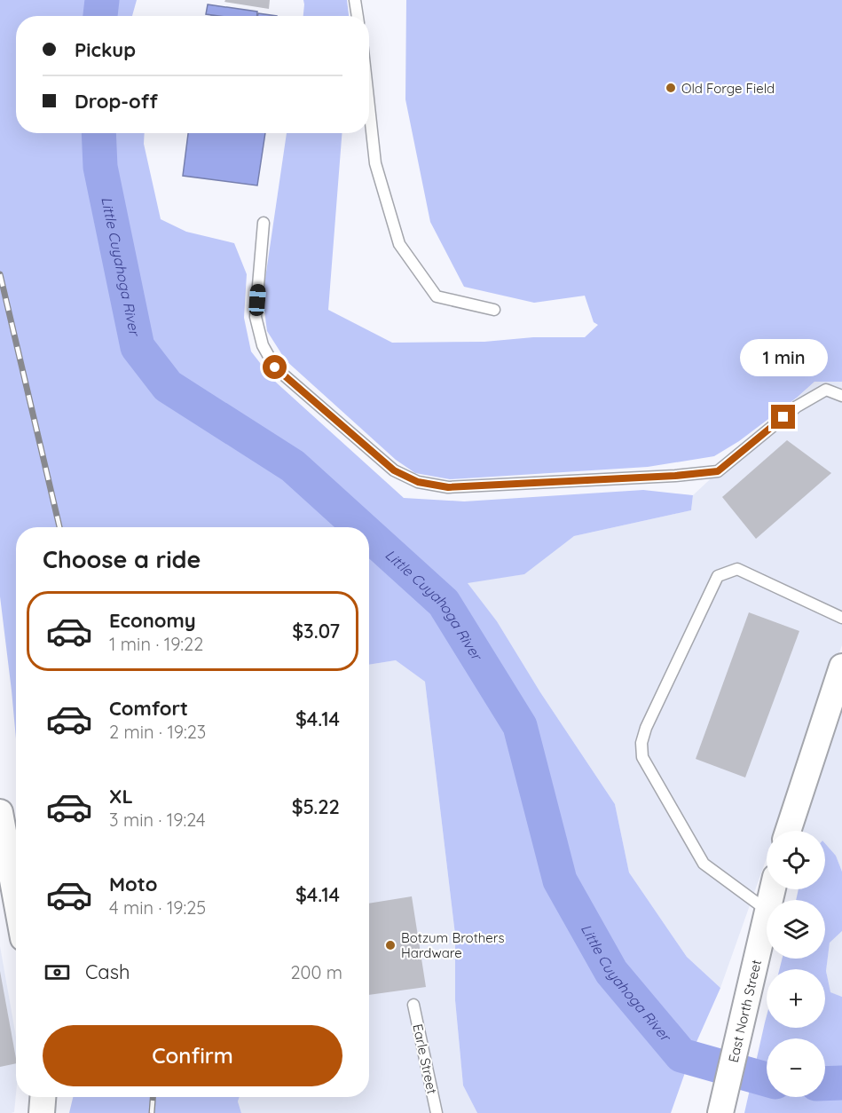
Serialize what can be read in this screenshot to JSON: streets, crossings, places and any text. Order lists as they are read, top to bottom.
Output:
{
  "streets": {
    "street": ["East North Street"],
    "lane": ["Earle Street"]
  },
  "water": ["Little Cuyahoga River"],
  "places": ["Old Forge Field", "Botzum Brothers Hardware"],
  "page": {
    "banner": ["Pickup", "Drop-off"],
    "bubble": "1 min",
    "heading": "Choose a ride",
    "list": [
      {
        "name": "Economy",
        "note": "1 min · 19:22",
        "value": "$3.07"
      },
      {
        "name": "Comfort",
        "note": "2 min · 19:23",
        "value": "$4.14"
      },
      {
        "name": "XL",
        "note": "3 min · 19:24",
        "value": "$5.22"
      },
      {
        "name": "Moto",
        "note": "4 min · 19:25",
        "value": "$4.14"
      }
    ],
    "map_buttons": ["+", "−"],
    "pay": ["Cash", "200 m"],
    "buttons": "Confirm"
  }
}
